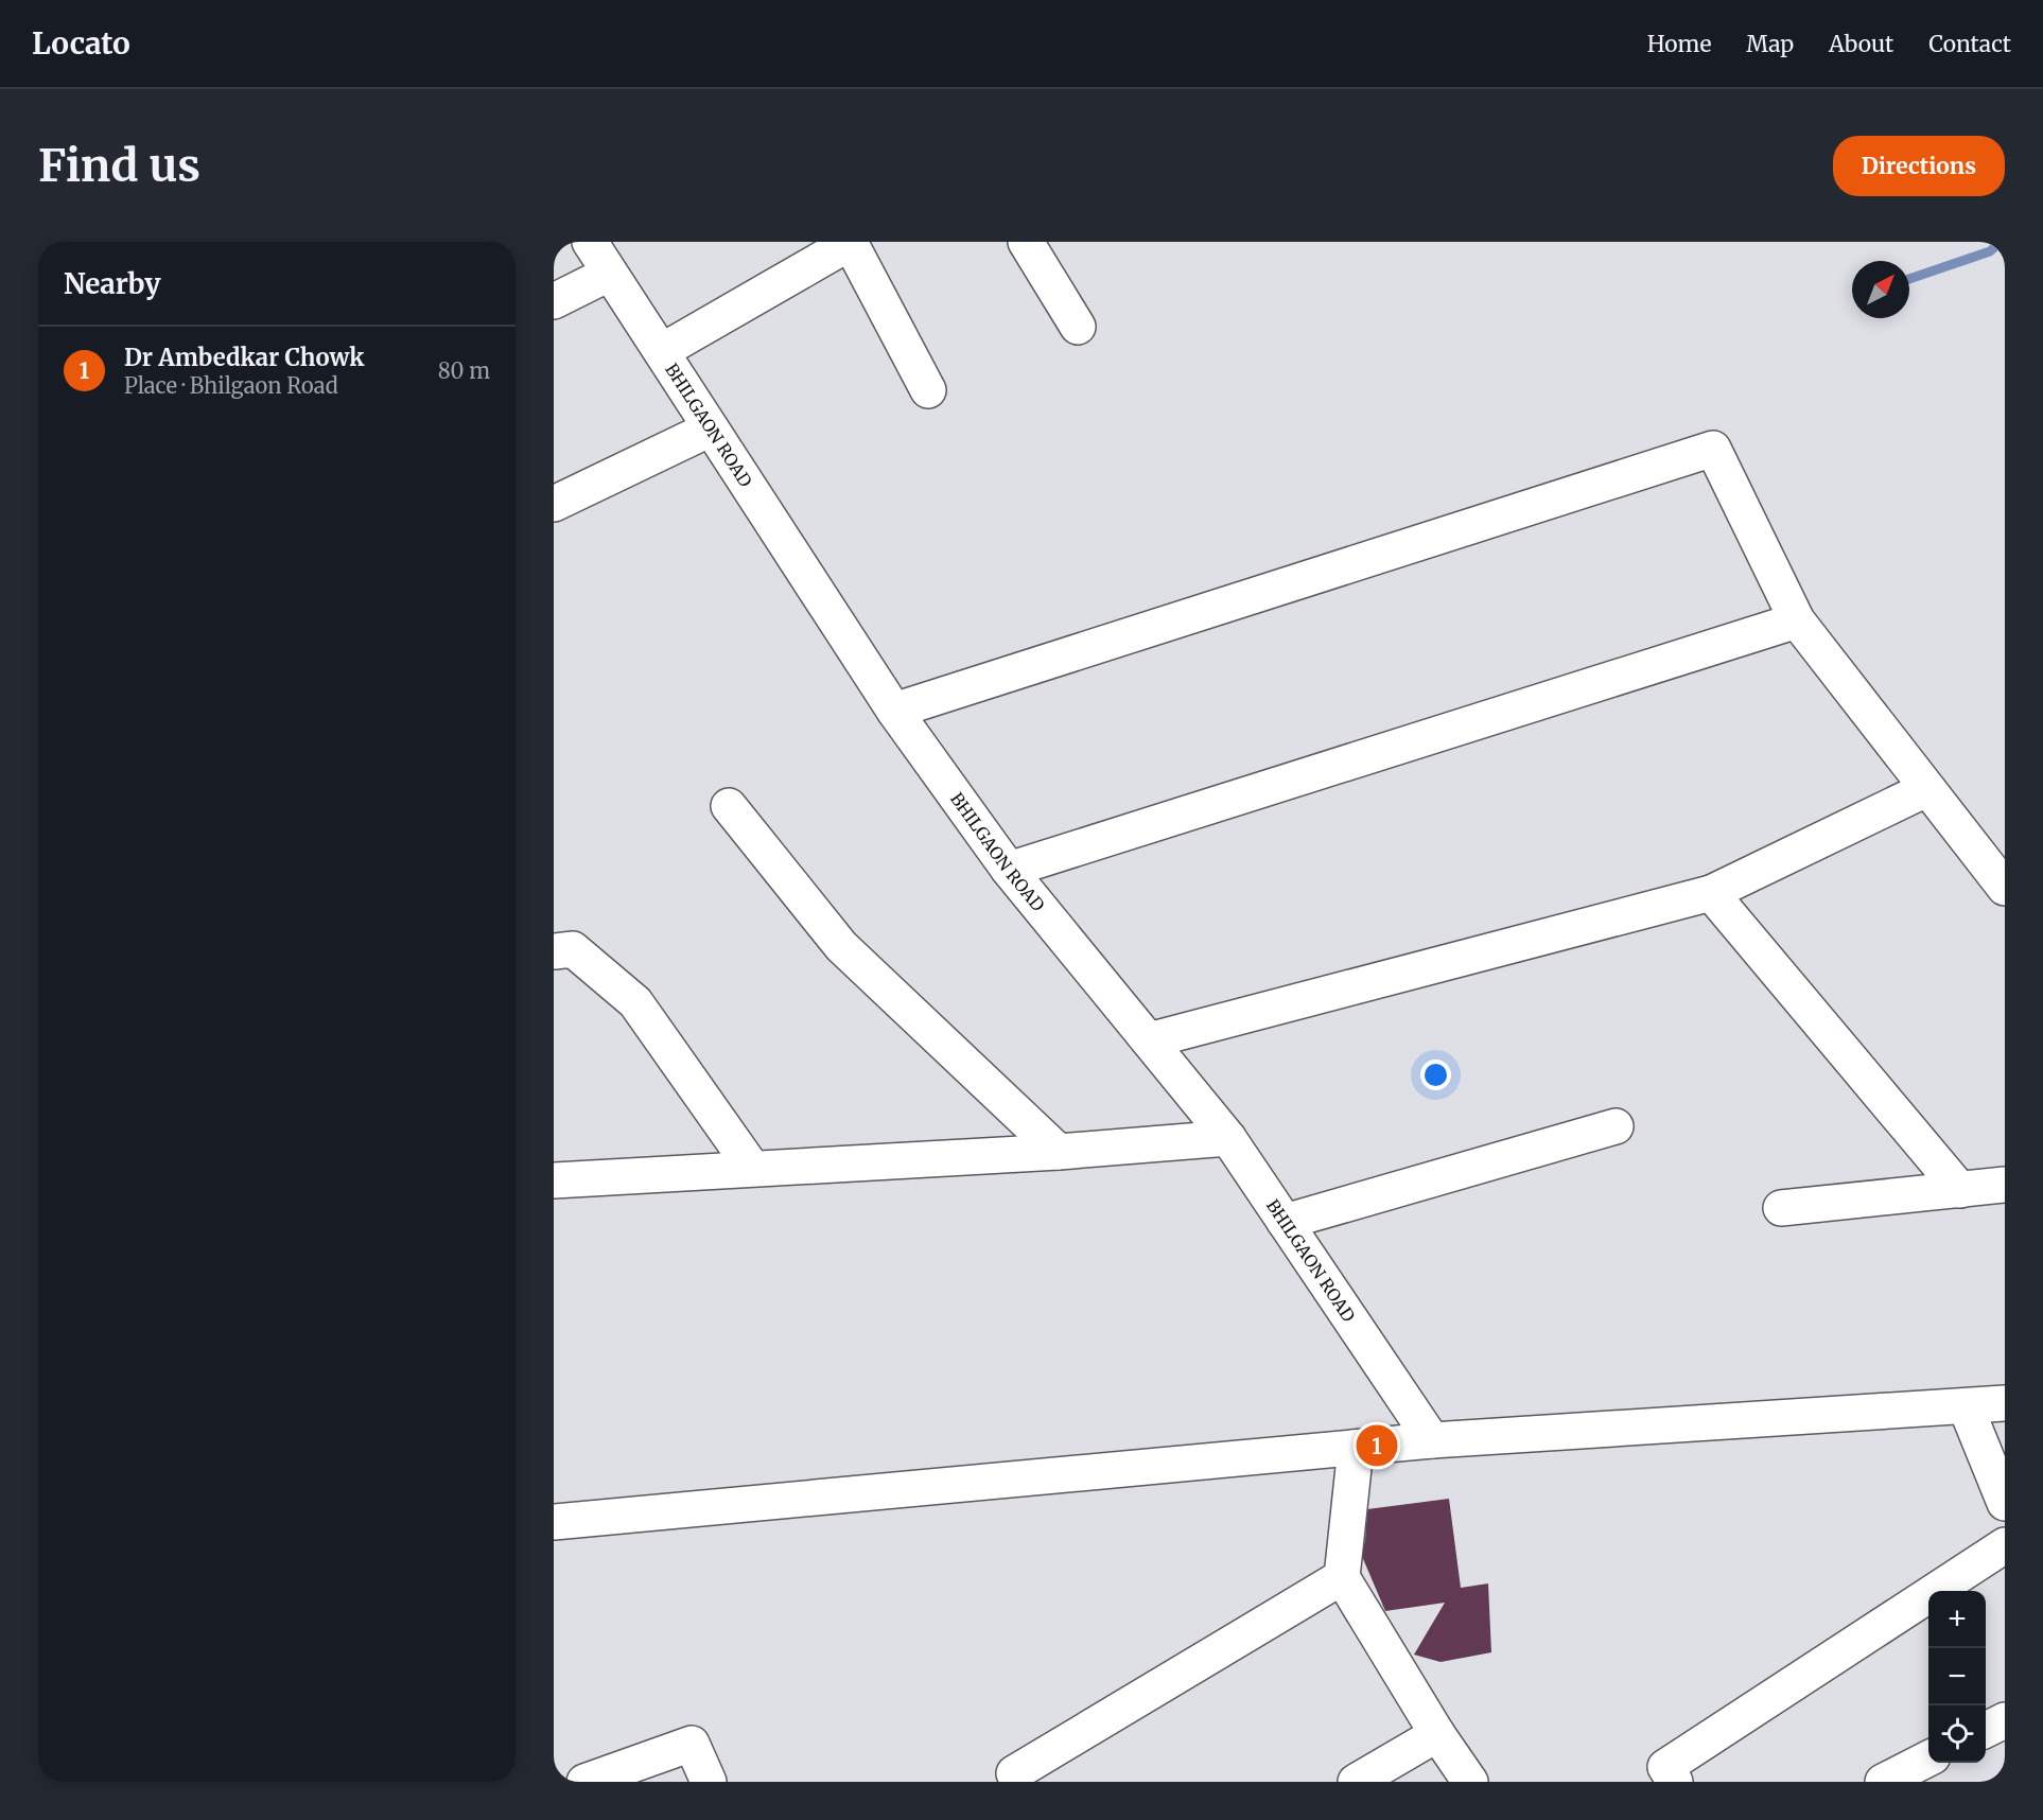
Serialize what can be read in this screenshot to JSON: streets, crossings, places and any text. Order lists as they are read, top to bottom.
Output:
{
  "streets": {
    "street": ["BHILGAON ROAD"]
  },
  "north": "top right",
  "page": {
    "header": "Locato",
    "nav": [
      "Home",
      "Map",
      "About",
      "Contact"
    ],
    "buttons": "Directions",
    "title": "Find us",
    "heading": "Nearby",
    "list": [
      {
        "mark": "1",
        "name": "Dr Ambedkar Chowk",
        "note": "Place · Bhilgaon Road",
        "value": "80 m"
      }
    ],
    "pins": "1",
    "map_buttons": ["+", "−"]
  }
}
